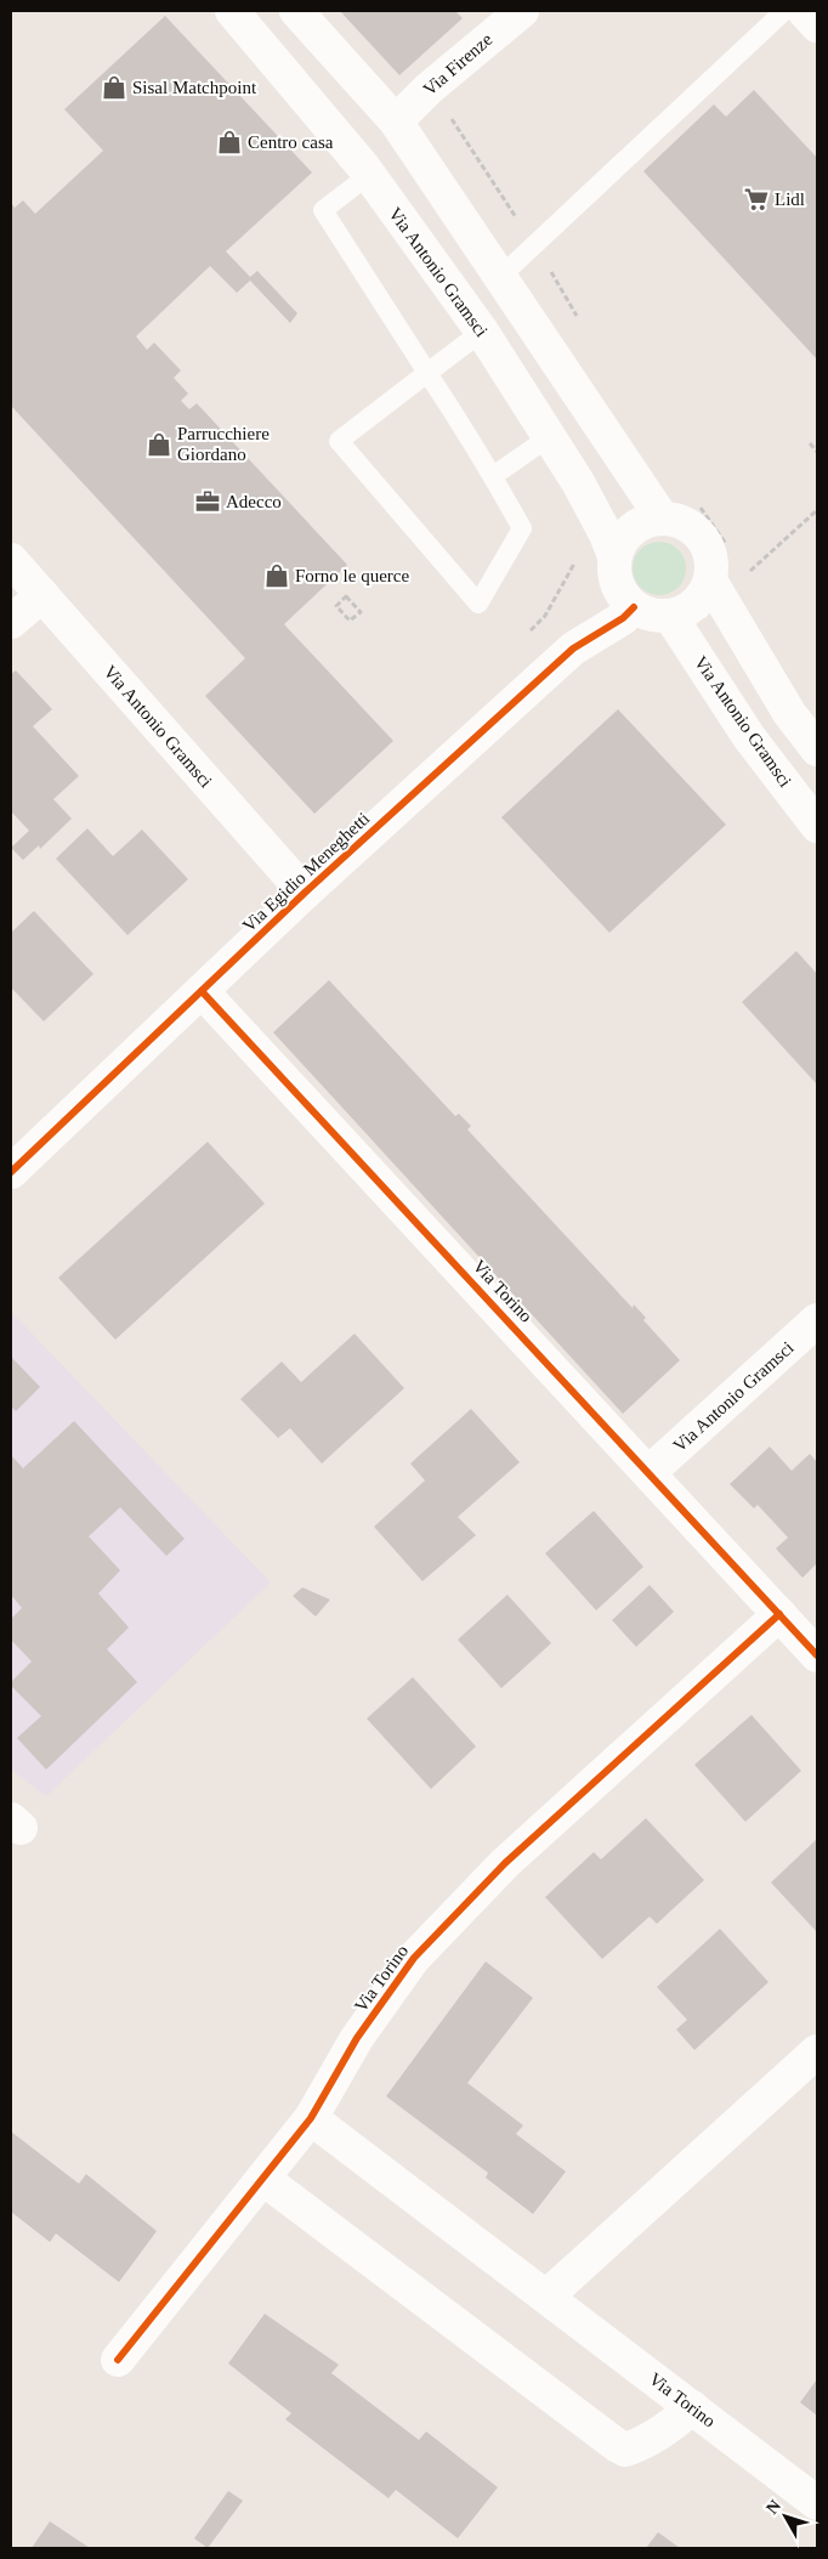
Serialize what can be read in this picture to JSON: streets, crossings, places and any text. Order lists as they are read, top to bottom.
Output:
{
  "streets": {
    "street": [
      "Via Firenze",
      "Via Antonio Gramsci",
      "Via Egidio Meneghetti",
      "Via Torino"
    ]
  },
  "crossings": [
    ["Via Antonio Gramsci", "Via Egidio Meneghetti"],
    ["Via Antonio Gramsci", "Via Torino"],
    ["Via Egidio Meneghetti", "Via Torino"]
  ],
  "places": {
    "shop": [
      "Sisal Matchpoint",
      "Centro casa",
      "Parrucchiere Giordano",
      "Forno le querce"
    ],
    "supermarket": ["Lidl"],
    "office": ["Adecco"]
  },
  "north": "top left"
}
